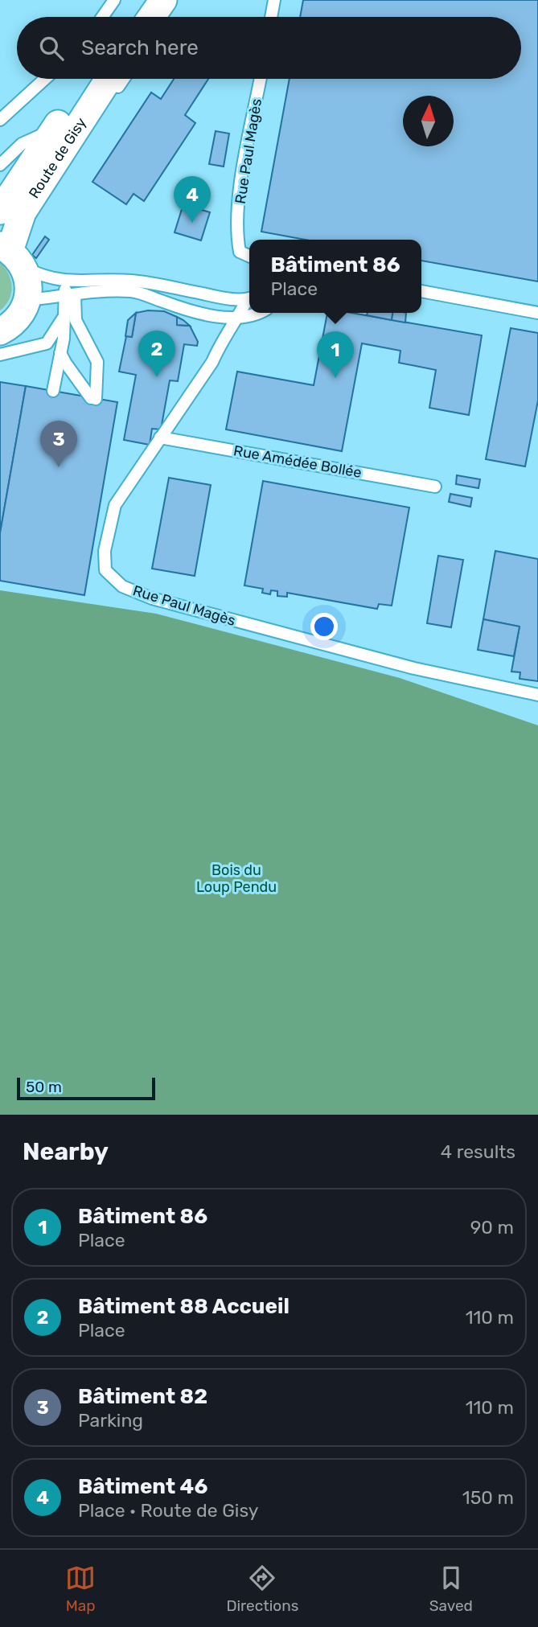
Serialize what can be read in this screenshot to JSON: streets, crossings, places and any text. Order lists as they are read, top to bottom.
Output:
{
  "streets": {
    "street": ["Route de Gisy"],
    "lane": ["Rue Paul Magès", "Rue Amédée Bollée"]
  },
  "crossings": [
    ["Rue Paul Magès", "Rue Amédée Bollée"]
  ],
  "parks": ["Bois du Loup Pendu"],
  "scale_bar": "50 m",
  "north": "top",
  "page": {
    "search": "Search here",
    "pins": [
      "4",
      "2",
      "1",
      "3"
    ],
    "popup": ["Bâtiment 86", "Place"],
    "scale": "50 m",
    "heading": ["Nearby", "4 results"],
    "list": [
      {
        "mark": "1",
        "name": "Bâtiment 86",
        "note": "Place",
        "value": "90 m"
      },
      {
        "mark": "2",
        "name": "Bâtiment 88 Accueil",
        "note": "Place",
        "value": "110 m"
      },
      {
        "mark": "3",
        "name": "Bâtiment 82",
        "note": "Parking",
        "value": "110 m"
      },
      {
        "mark": "4",
        "name": "Bâtiment 46",
        "note": "Place · Route de Gisy",
        "value": "150 m"
      }
    ],
    "nav": ["Map", "Directions", "Saved"]
  }
}
